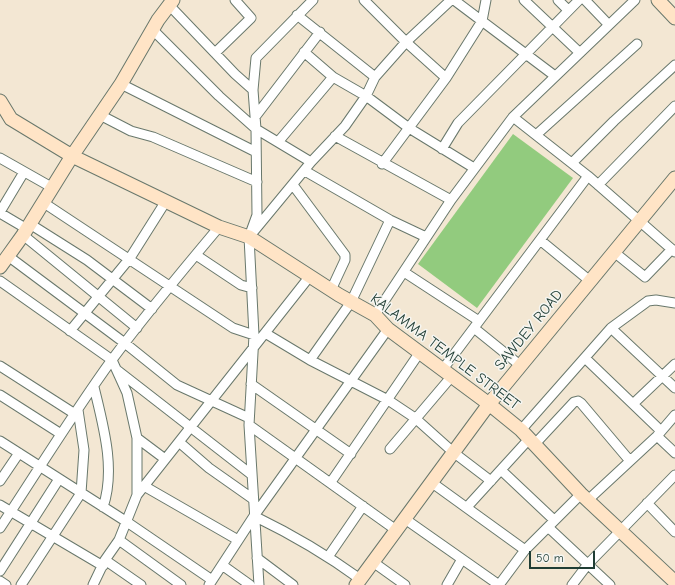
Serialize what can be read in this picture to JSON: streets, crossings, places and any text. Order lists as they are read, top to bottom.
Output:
{
  "streets": {
    "street": ["SAWDEY ROAD", "KALAMMA TEMPLE STREET"]
  },
  "crossings": [
    ["SAWDEY ROAD", "KALAMMA TEMPLE STREET"]
  ],
  "scale_bar": "50 m"
}
